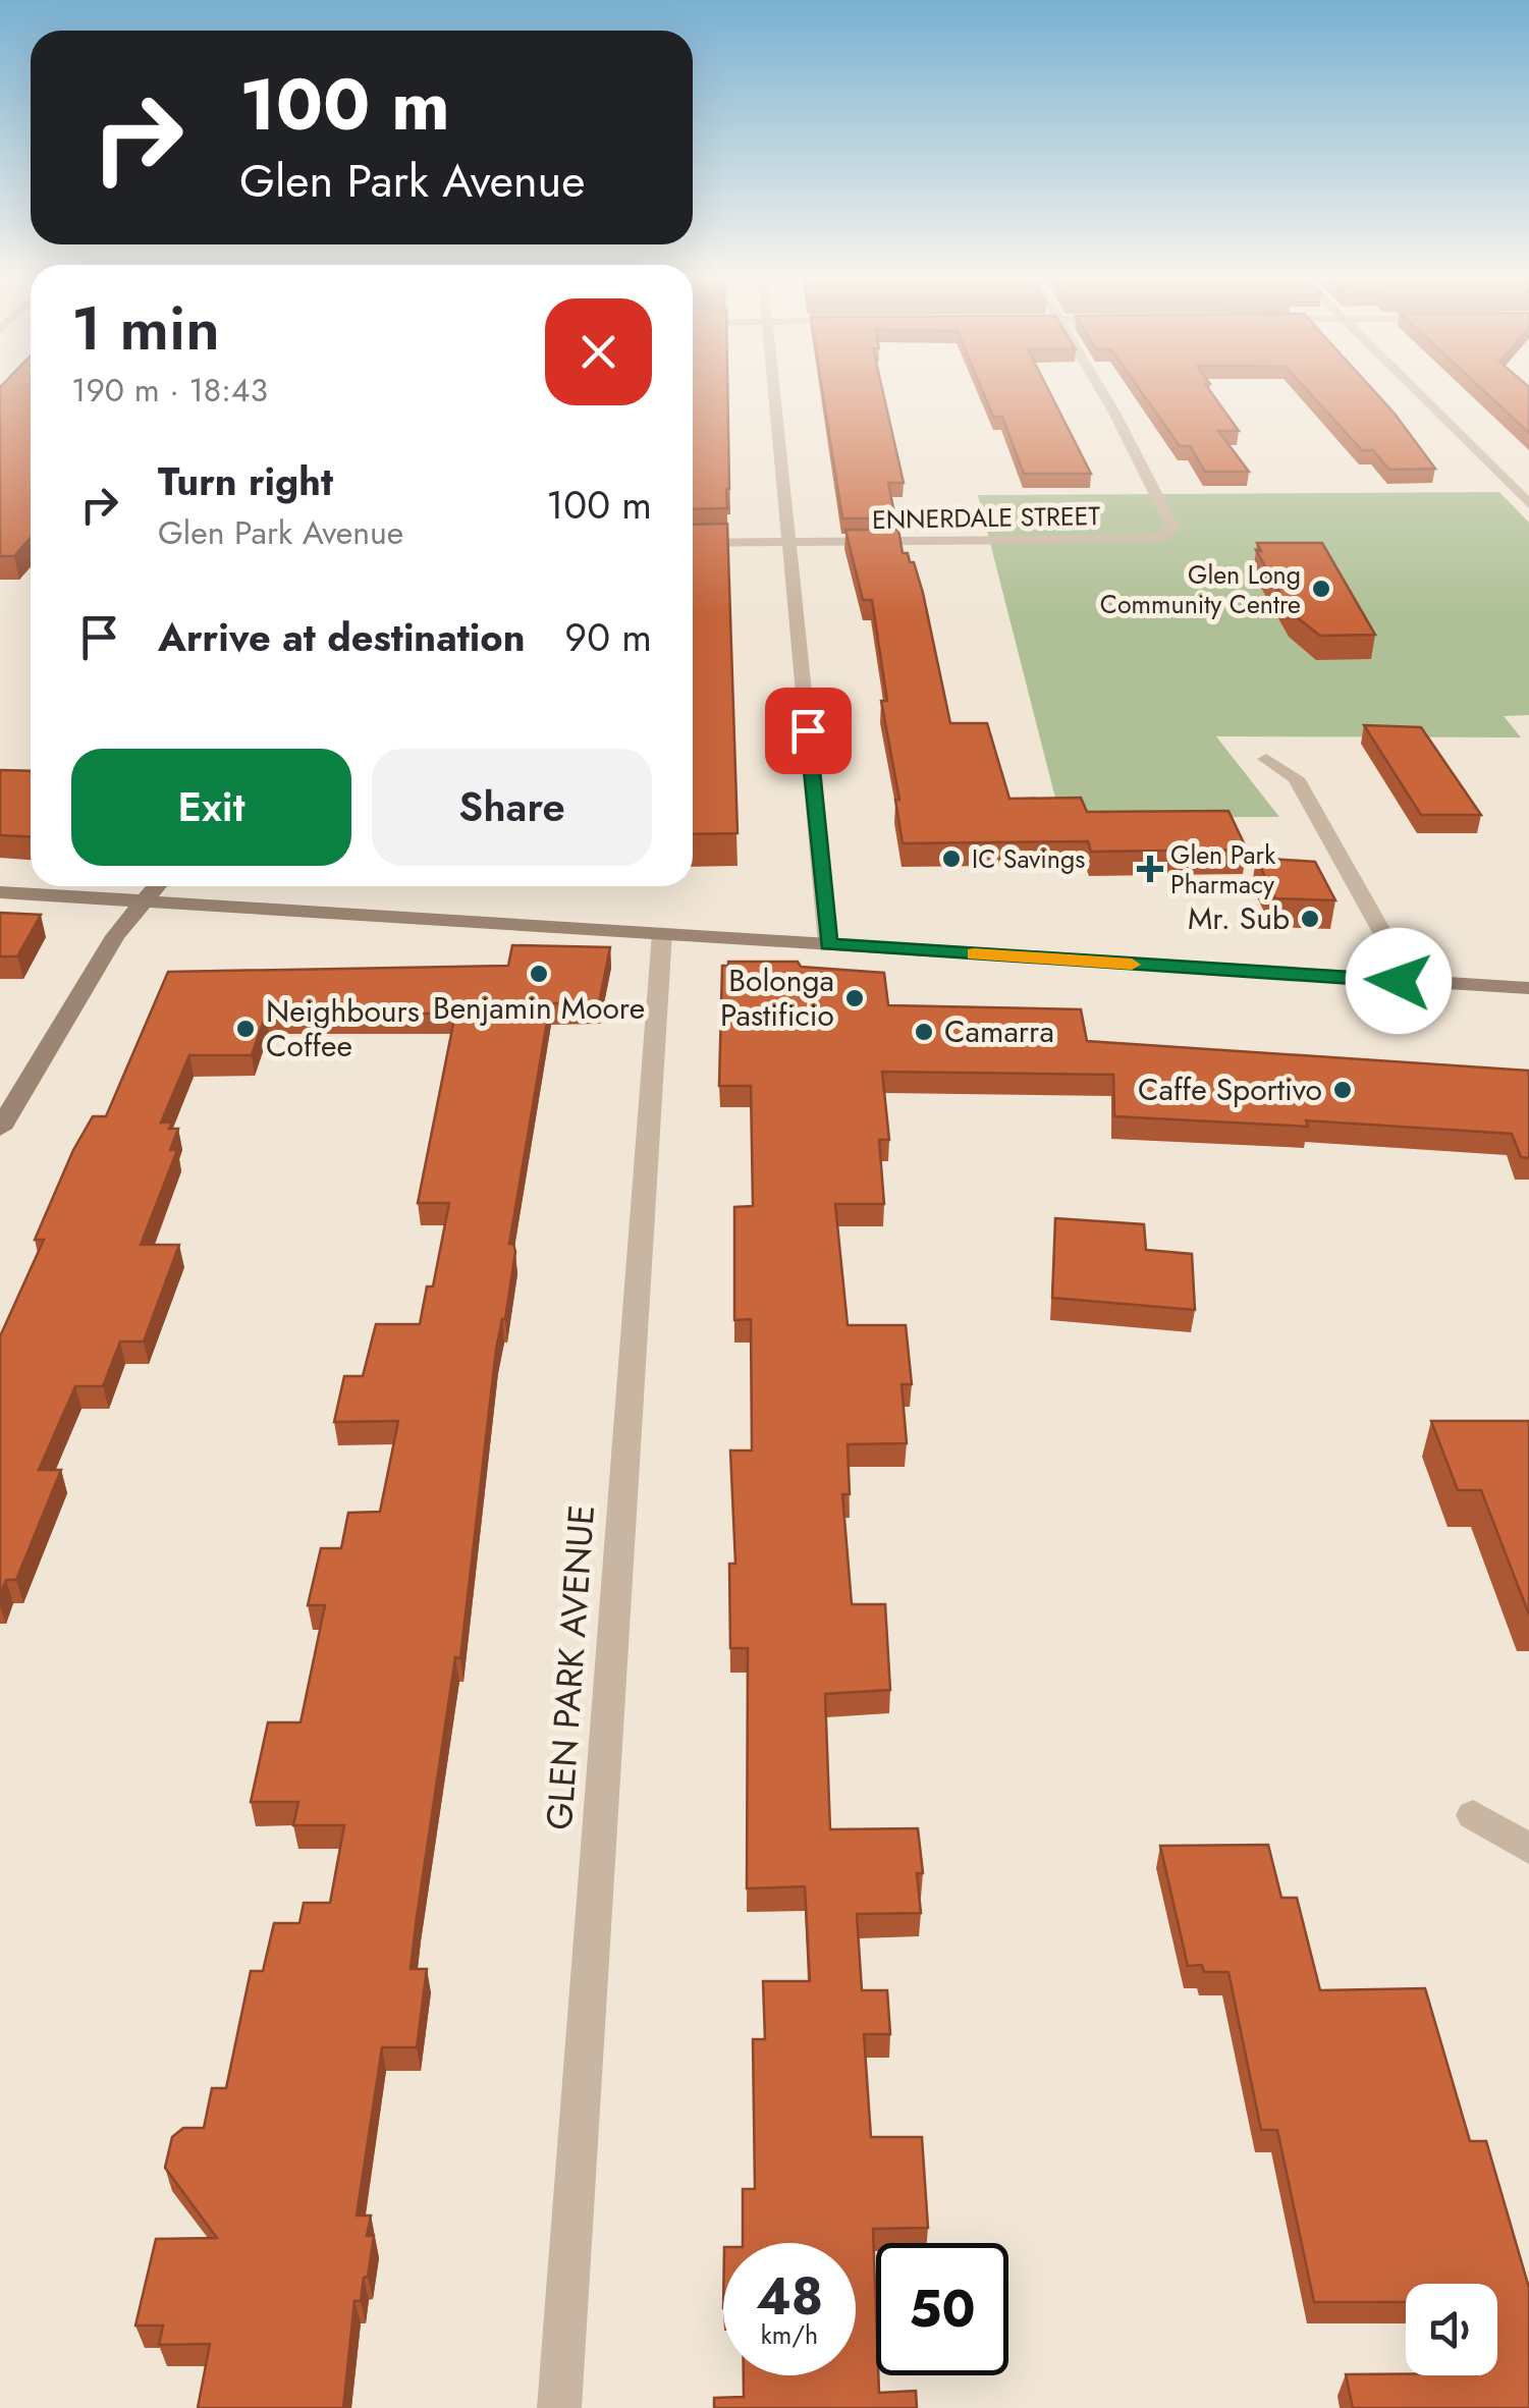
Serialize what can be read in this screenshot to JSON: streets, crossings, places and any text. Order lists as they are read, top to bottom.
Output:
{
  "streets": {
    "street": ["ENNERDALE STREET", "GLEN PARK AVENUE"]
  },
  "places": {
    "other": [
      "Glen Long Community Centre",
      "IC Savings",
      "Mr. Sub",
      "Benjamin Moore",
      "Bolonga Pastificio",
      "Neighbours Coffee",
      "Camarra",
      "Caffe Sportivo"
    ],
    "health": ["Glen Park Pharmacy"]
  },
  "page": {
    "turn": ["100 m", "Glen Park Avenue"],
    "heading": ["1 min", "190 m · 18:43"],
    "list": [
      {
        "name": "Turn right",
        "note": "Glen Park Avenue",
        "value": "100 m"
      },
      {
        "name": "Arrive at destination",
        "value": "90 m"
      }
    ],
    "buttons": ["Exit", "Share"],
    "speed": "48 km/h",
    "limit": "50"
  }
}
